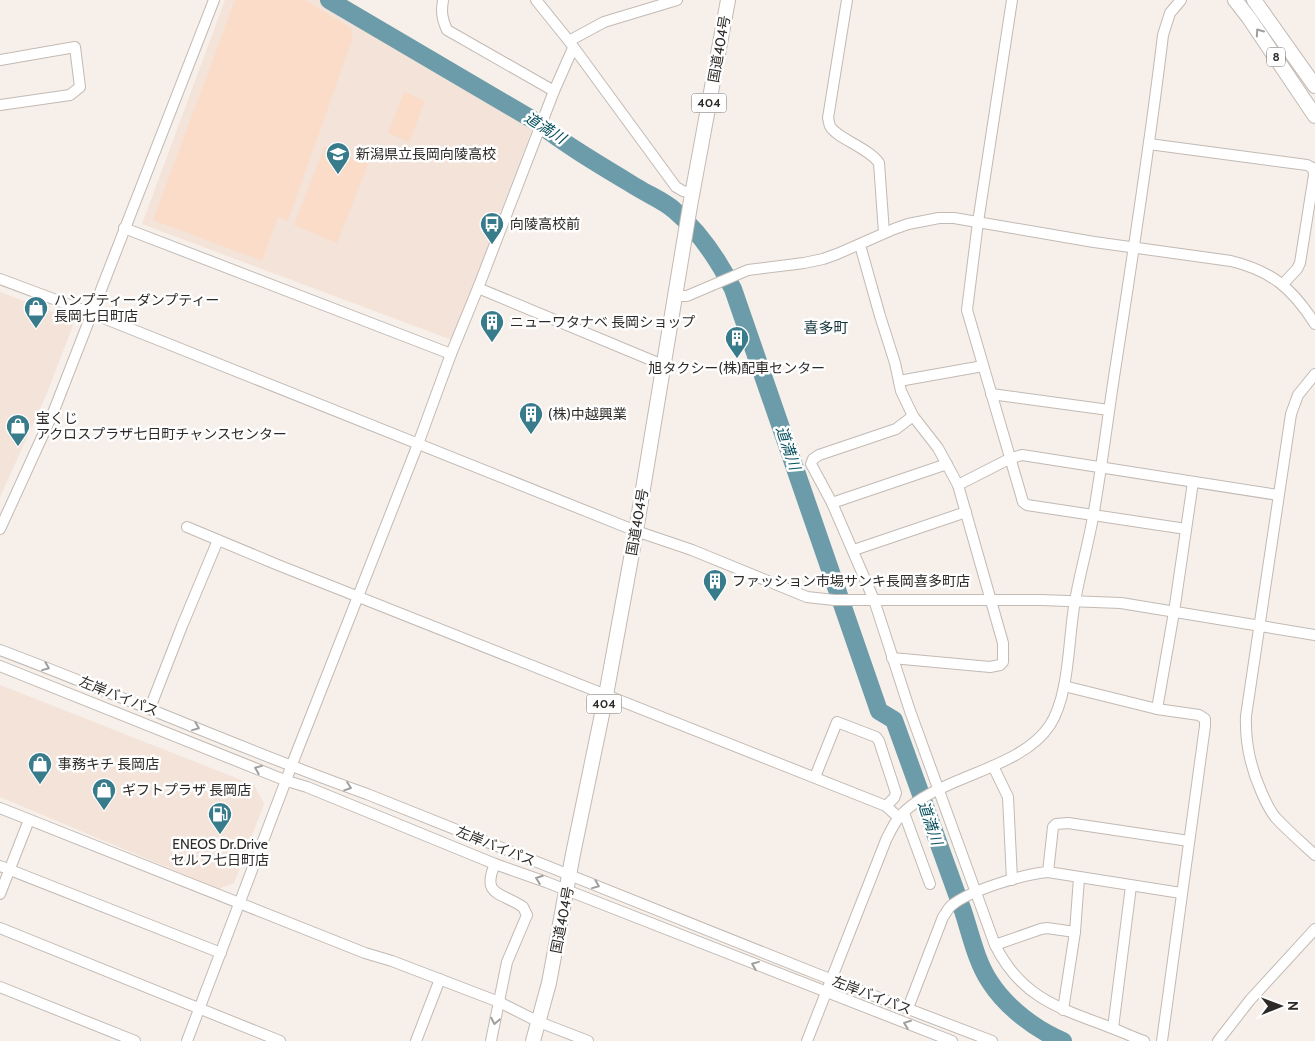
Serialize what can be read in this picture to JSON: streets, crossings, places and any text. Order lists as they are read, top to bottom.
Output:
{
  "streets": {
    "highway": ["国道404号", "8", "404"],
    "street": ["左岸バイパス"]
  },
  "crossings": [
    ["国道404号", "左岸バイパス"]
  ],
  "districts": ["喜多町"],
  "water": ["道満川"],
  "places": {
    "school or university": ["新潟県立長岡向陵高校"],
    "bus stop": ["向陵高校前"],
    "shop": [
      "ハンプティーダンプティー 長岡七日町店",
      "宝くじ アクロスプラザ七日町チャンスセンター",
      "事務キチ 長岡店",
      "ギフトプラザ 長岡店"
    ],
    "building": [
      "ニューワタナベ 長岡ショップ",
      "旭タクシー(株)配車センター",
      "(株)中越興業",
      "ファッション市場サンキ長岡喜多町店"
    ],
    "fuel station": ["ENEOS Dr.Drive セルフ七日町店"]
  },
  "north": "right"
}
